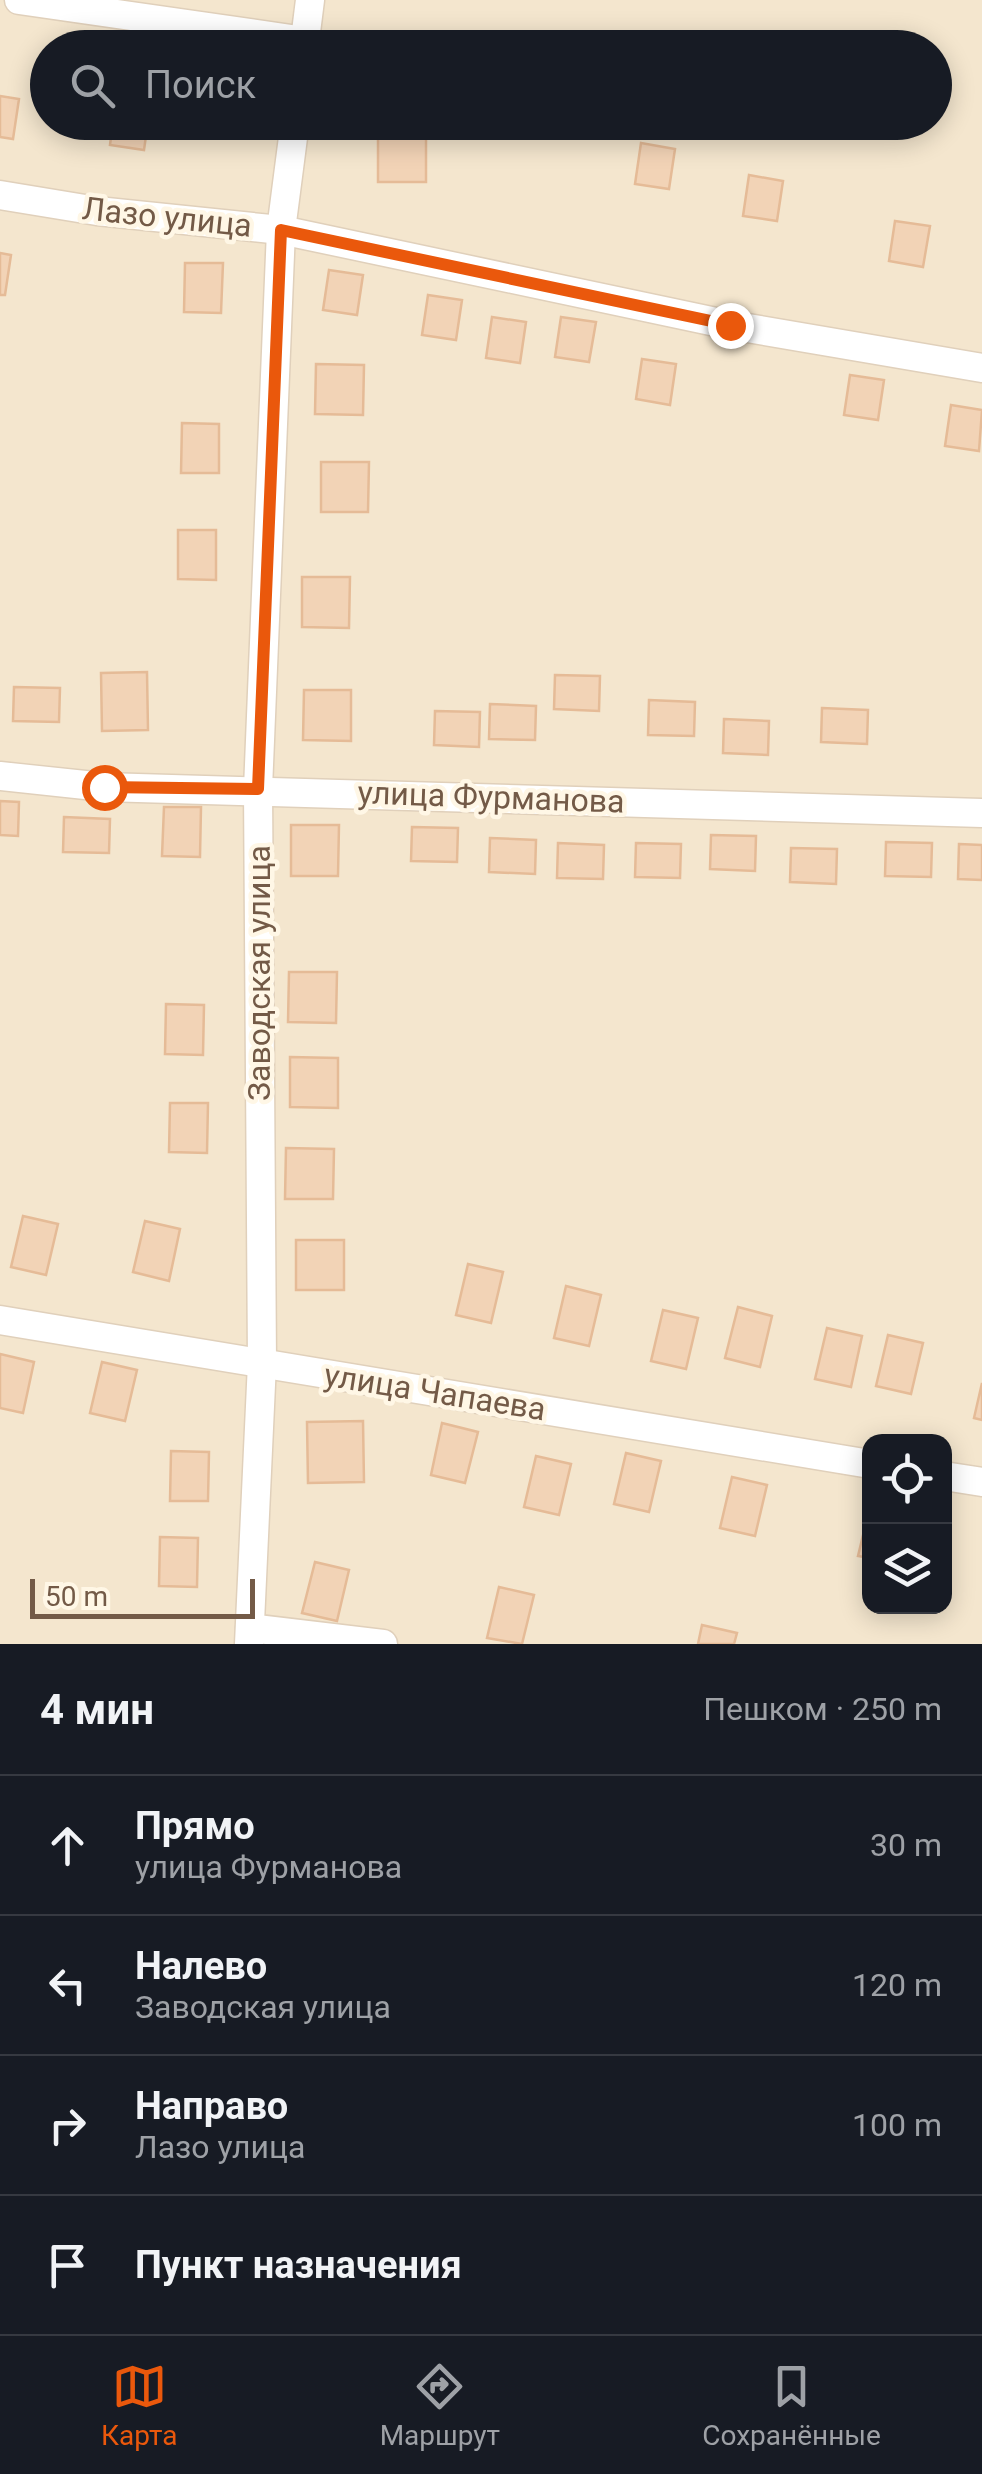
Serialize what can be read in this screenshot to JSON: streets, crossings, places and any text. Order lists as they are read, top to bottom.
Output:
{
  "streets": {
    "street": [
      "Лазо улица",
      "улица Фурманова",
      "Заводская улица",
      "улица Чапаева"
    ]
  },
  "crossings": [
    ["Лазо улица", "Заводская улица"],
    ["улица Фурманова", "Заводская улица"],
    ["Заводская улица", "улица Чапаева"]
  ],
  "scale_bar": "50 m",
  "page": {
    "search": "Поиск",
    "scale": "50 m",
    "heading": ["4 мин", "Пешком · 250 m"],
    "list": [
      ["Прямо", "улица Фурманова", "30 m"],
      ["Налево", "Заводская улица", "120 m"],
      ["Направо", "Лазо улица", "100 m"],
      "Пункт назначения"
    ],
    "nav": ["Карта", "Маршрут", "Сохранённые"]
  }
}
